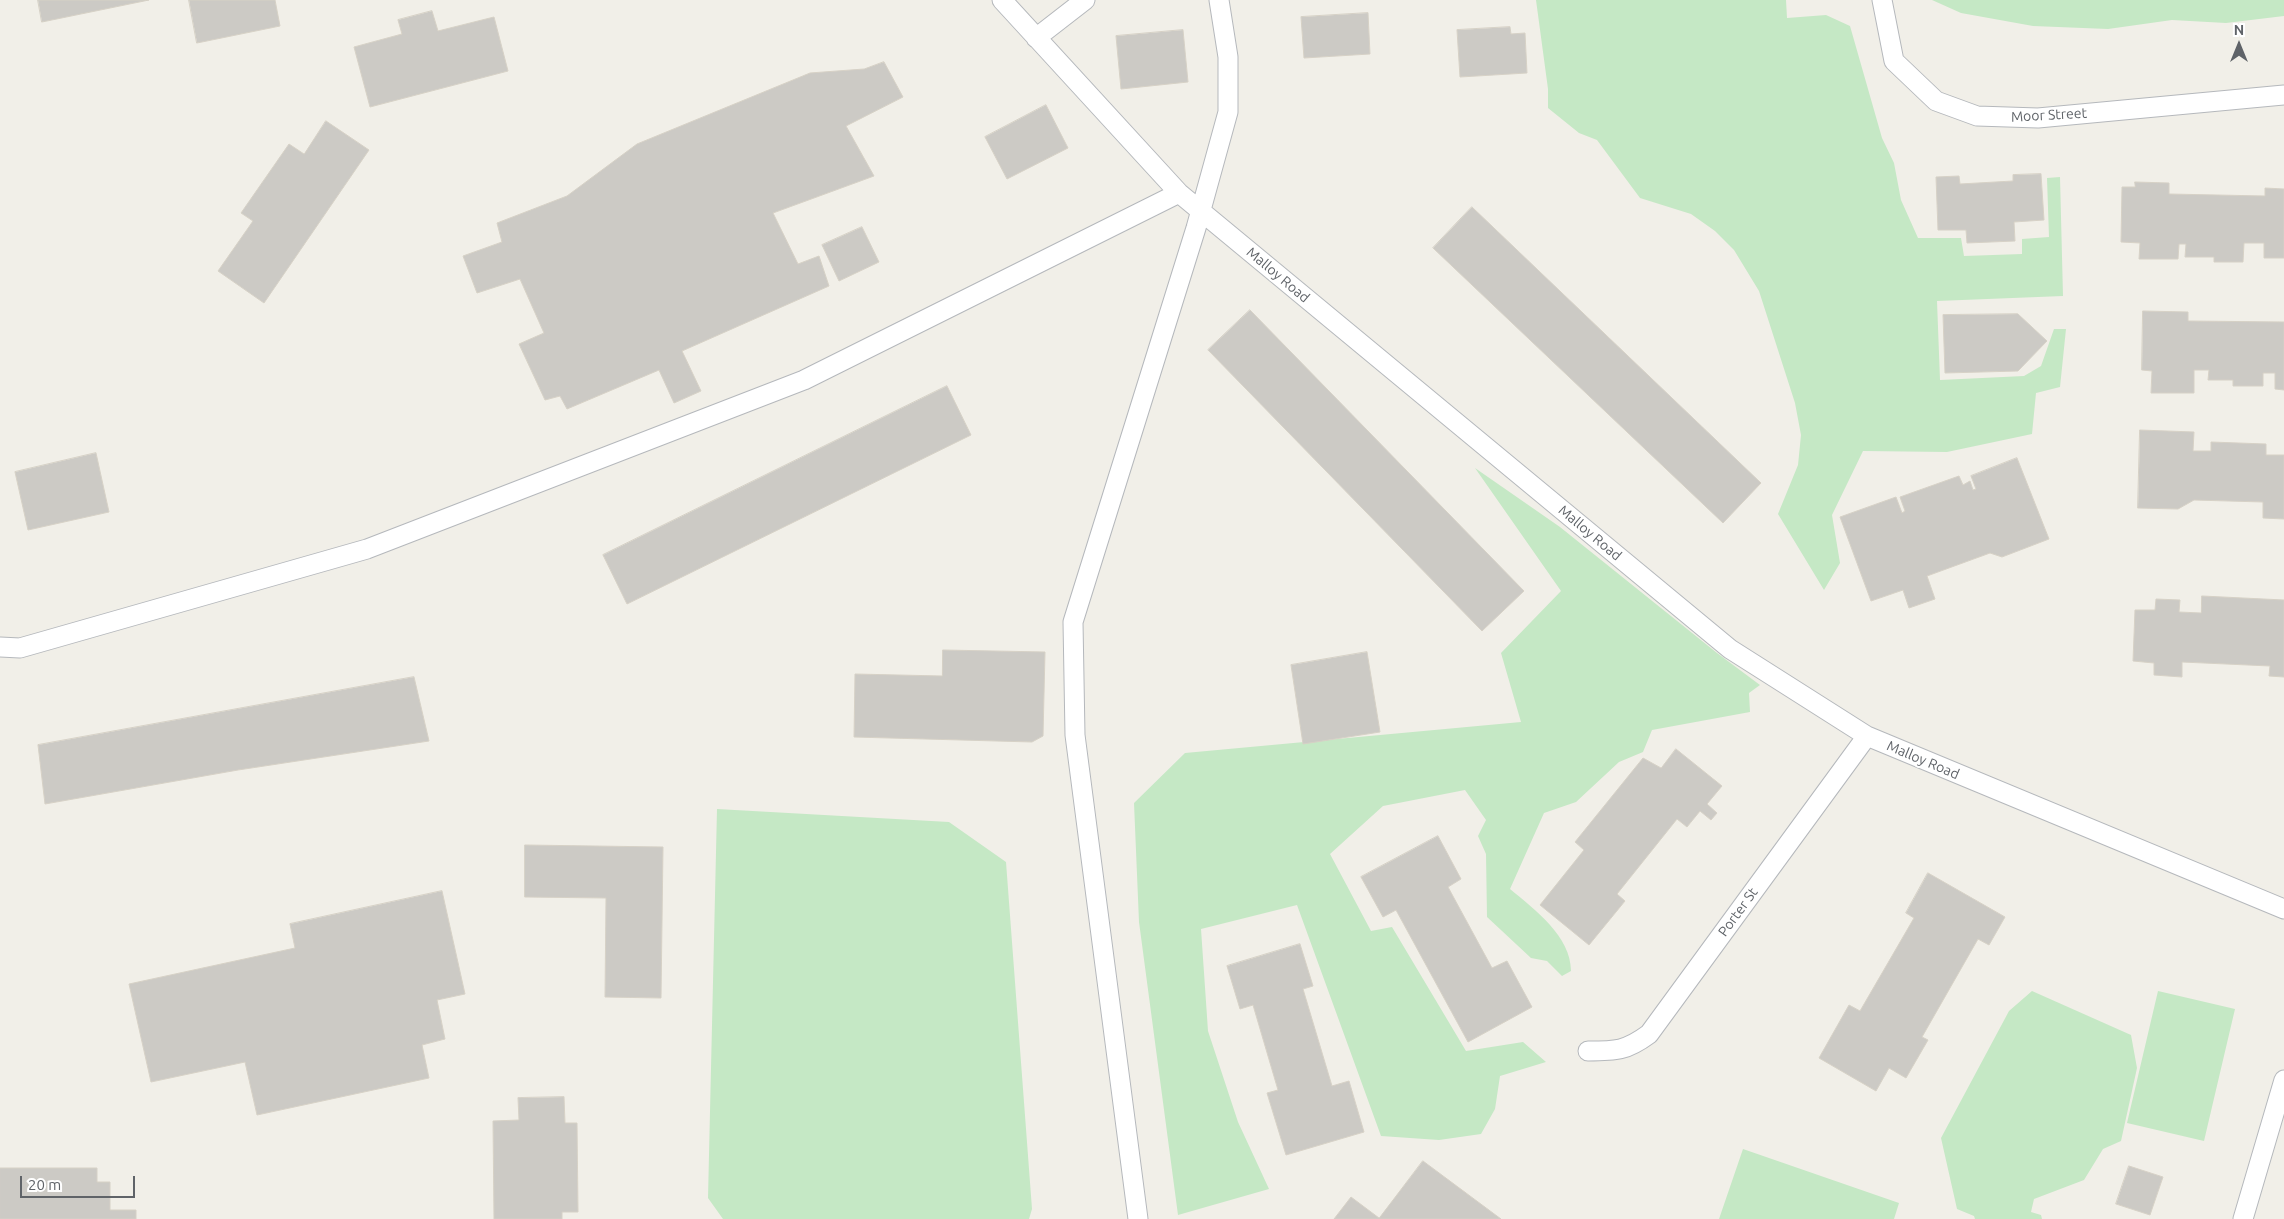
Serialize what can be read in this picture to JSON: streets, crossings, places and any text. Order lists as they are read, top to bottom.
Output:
{
  "streets": {
    "lane": ["Moor Street", "Malloy Road", "Porter St"]
  },
  "crossings": [
    ["Malloy Road", "Porter St"]
  ],
  "scale_bar": "20 m",
  "north": "top"
}
